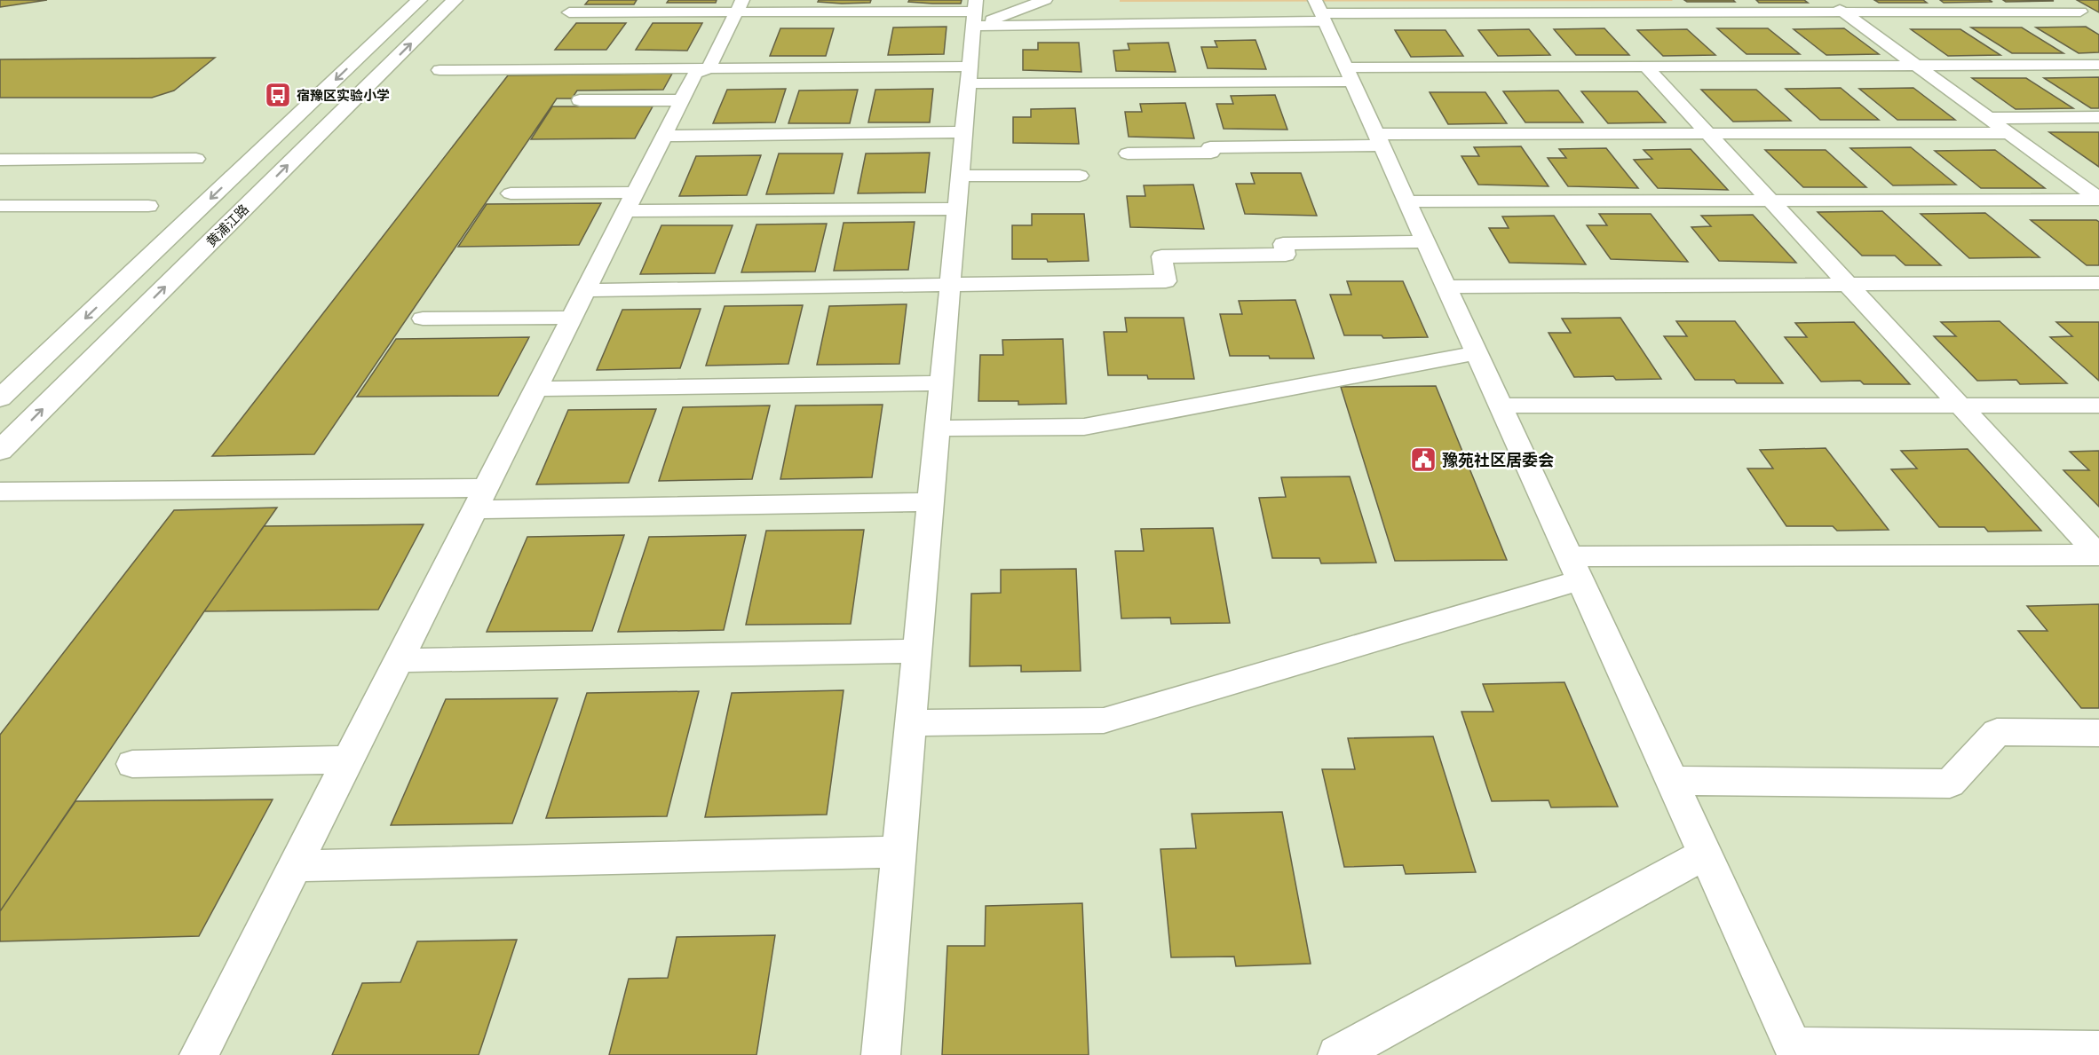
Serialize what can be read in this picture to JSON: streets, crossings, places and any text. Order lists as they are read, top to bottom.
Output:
{
  "streets": {
    "street": ["黄浦江路"]
  },
  "places": {
    "bus stop": ["宿豫区实验小学"],
    "public building": ["豫苑社区居委会"]
  }
}
